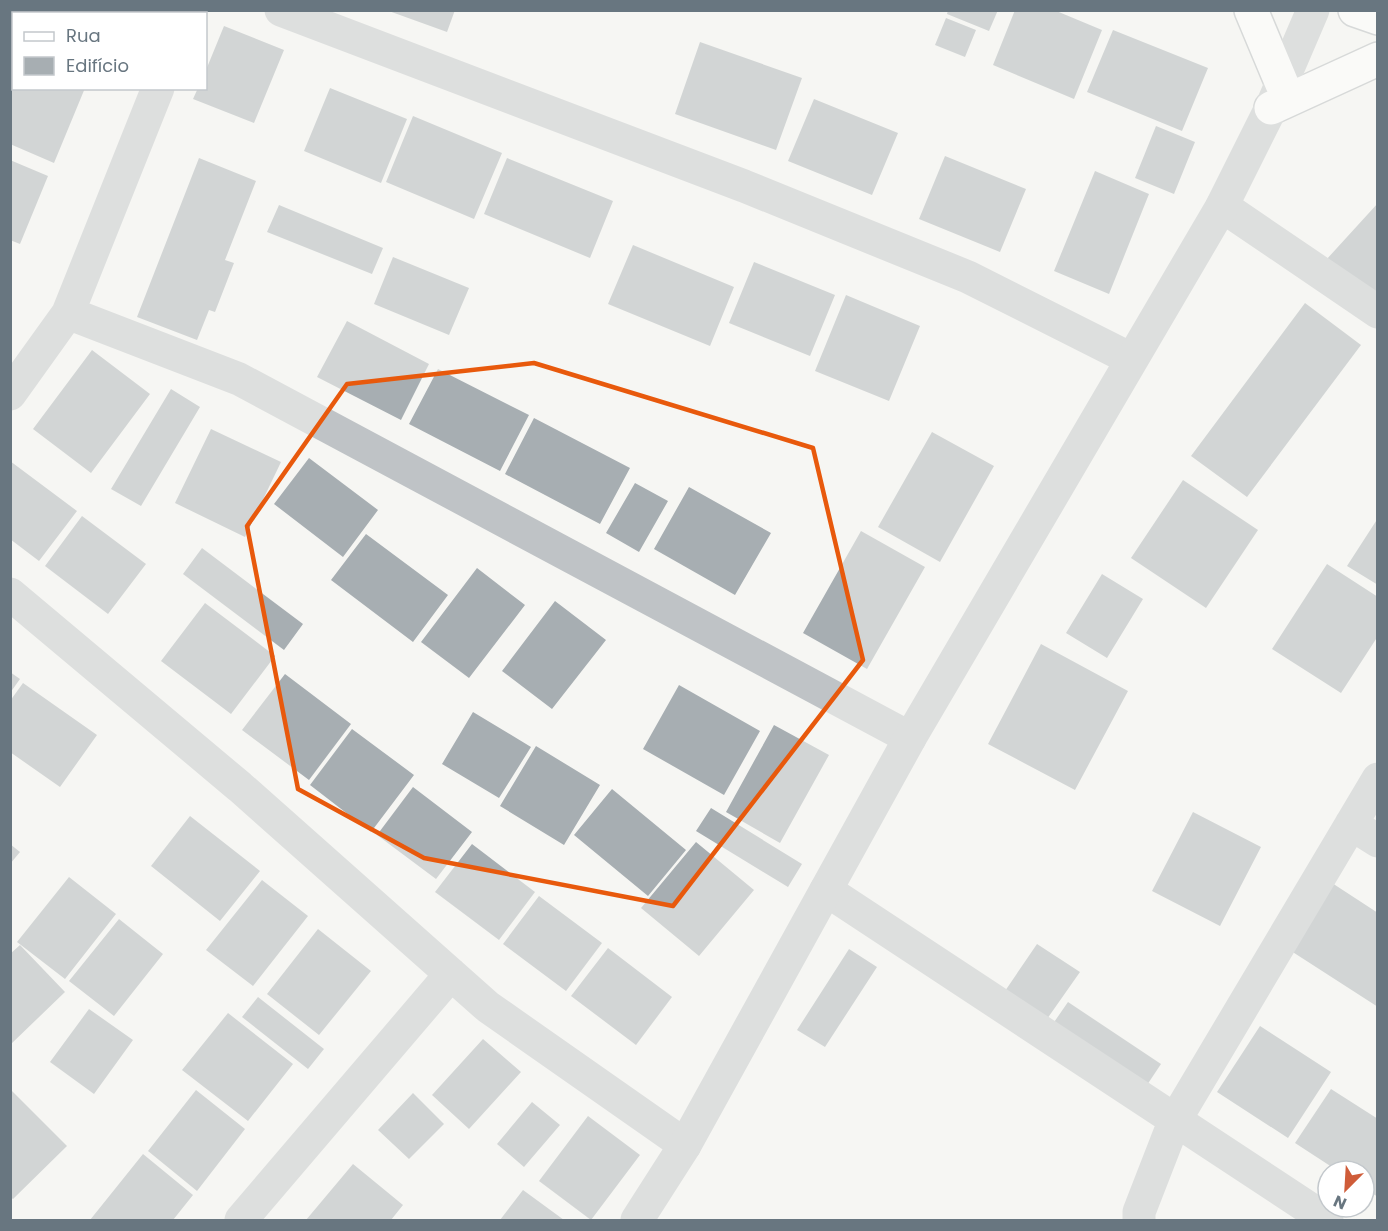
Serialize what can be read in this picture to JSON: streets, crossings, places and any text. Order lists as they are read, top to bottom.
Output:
{
  "legend": ["Rua", "Edifício"],
  "north": "bottom left"
}
